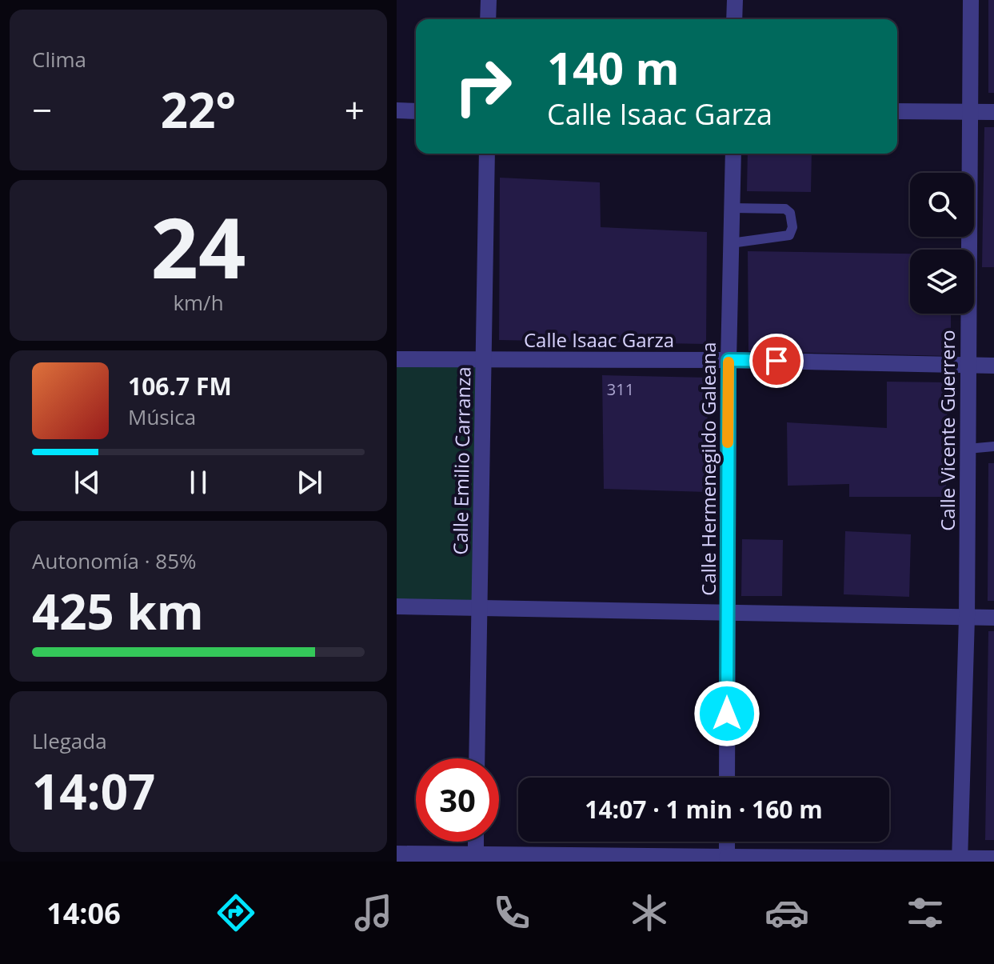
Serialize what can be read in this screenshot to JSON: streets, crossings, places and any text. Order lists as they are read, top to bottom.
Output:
{
  "streets": {
    "street": [
      "Calle Isaac Garza",
      "Calle Vicente Guerrero",
      "Calle Emilio Carranza",
      "Calle Hermenegildo Galeana"
    ]
  },
  "crossings": [
    ["Calle Isaac Garza", "Calle Vicente Guerrero"],
    ["Calle Isaac Garza", "Calle Emilio Carranza"],
    ["Calle Isaac Garza", "Calle Hermenegildo Galeana"]
  ],
  "house_numbers": ["311"],
  "page": {
    "tile": [
      "Clima",
      ["24", "km/h"],
      ["Autonomía · 85%", "425 km"],
      ["Llegada", "14:07"]
    ],
    "turn": ["140 m", "Calle Isaac Garza"],
    "heat": ["−", "22°", "+"],
    "song": ["106.7 FM", "Música"],
    "limit": "30",
    "trip": "14:07 · 1 min · 160 m",
    "tabs": "14:06"
  }
}
